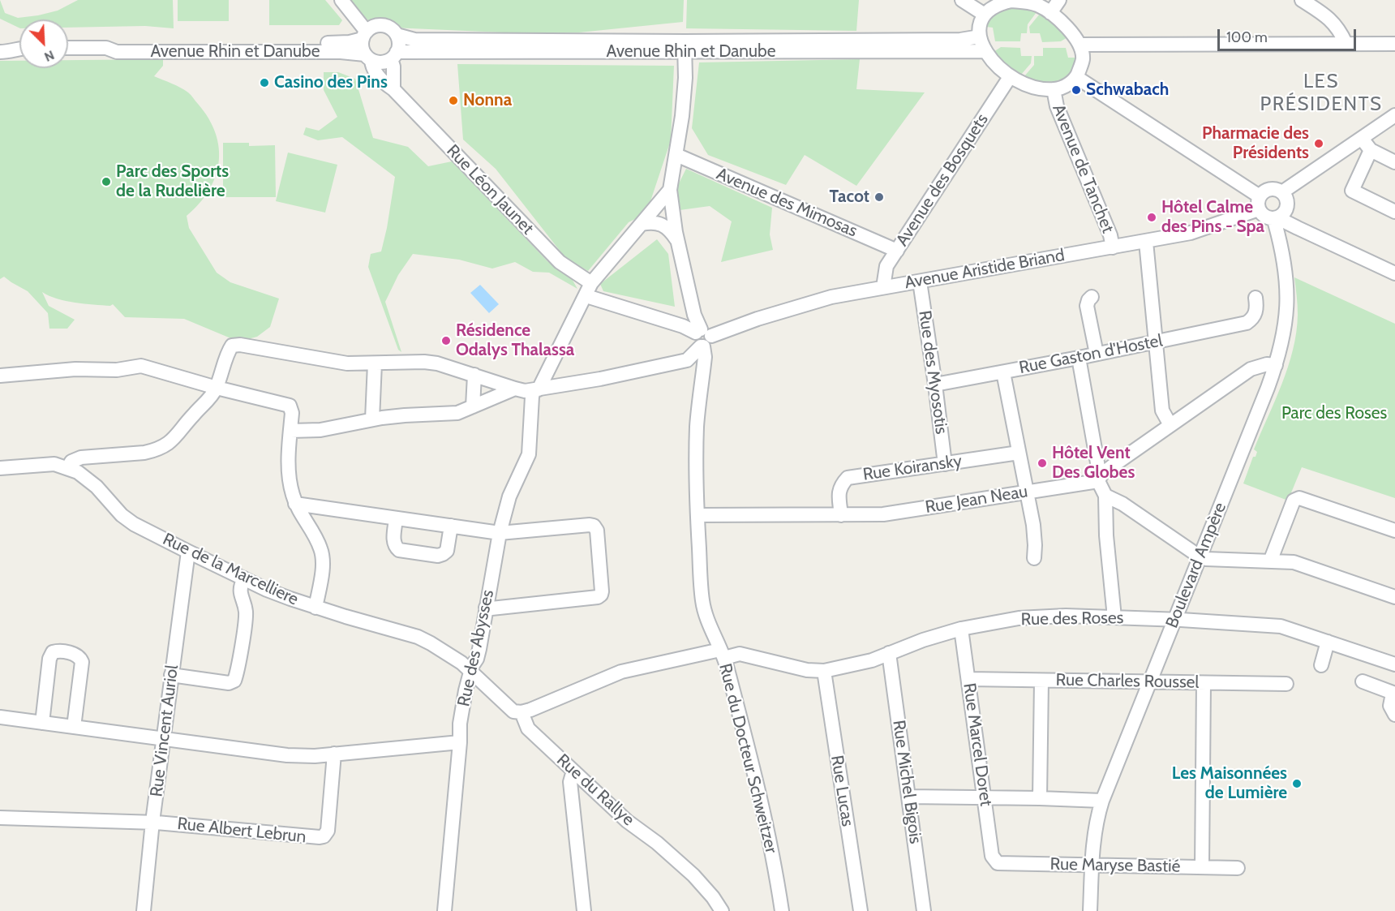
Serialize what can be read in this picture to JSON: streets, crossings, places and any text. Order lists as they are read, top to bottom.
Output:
{
  "streets": {
    "street": [
      "Avenue Rhin et Danube",
      "Avenue de Tanchet",
      "Avenue des Bosquets",
      "Rue Léon Jaunet",
      "Avenue des Mimosas",
      "Avenue Aristide Briand",
      "Rue Gaston d'Hostel",
      "Rue des Myosotis",
      "Rue Koiransky",
      "Rue Jean Neau",
      "Boulevard Ampère",
      "Rue de la Marcelliere",
      "Rue des Roses",
      "Rue des Abysses",
      "Rue Charles Roussel",
      "Rue Vincent Auriol",
      "Rue Marcel Doret",
      "Rue du Docteur Schweitzer",
      "Rue Michel Bigois",
      "Rue du Rallye",
      "Rue Lucas",
      "Rue Albert Lebrun",
      "Rue Maryse Bastié"
    ]
  },
  "crossings": [
    ["Avenue Rhin et Danube", "Avenue de Tanchet"],
    ["Avenue Rhin et Danube", "Avenue des Bosquets"],
    ["Avenue Rhin et Danube", "Rue Léon Jaunet"],
    ["Avenue de Tanchet", "Avenue des Bosquets"],
    ["Avenue de Tanchet", "Avenue Aristide Briand"],
    ["Avenue des Bosquets", "Avenue des Mimosas"],
    ["Avenue des Bosquets", "Avenue Aristide Briand"],
    ["Rue Léon Jaunet", "Avenue Aristide Briand"],
    ["Rue Léon Jaunet", "Rue des Abysses"],
    ["Rue Léon Jaunet", "Rue du Docteur Schweitzer"],
    ["Avenue Aristide Briand", "Rue des Myosotis"],
    ["Avenue Aristide Briand", "Boulevard Ampère"],
    ["Avenue Aristide Briand", "Rue du Docteur Schweitzer"],
    ["Rue Gaston d'Hostel", "Rue des Myosotis"],
    ["Rue des Myosotis", "Rue Koiransky"],
    ["Rue Koiransky", "Rue Jean Neau"],
    ["Rue Jean Neau", "Boulevard Ampère"],
    ["Rue Jean Neau", "Rue du Docteur Schweitzer"],
    ["Boulevard Ampère", "Rue des Roses"],
    ["Boulevard Ampère", "Rue Charles Roussel"],
    ["Boulevard Ampère", "Rue Maryse Bastié"],
    ["Rue de la Marcelliere", "Rue des Abysses"],
    ["Rue de la Marcelliere", "Rue Vincent Auriol"],
    ["Rue de la Marcelliere", "Rue du Rallye"],
    ["Rue des Roses", "Rue Marcel Doret"],
    ["Rue des Roses", "Rue du Docteur Schweitzer"],
    ["Rue des Roses", "Rue Michel Bigois"],
    ["Rue des Roses", "Rue du Rallye"],
    ["Rue des Roses", "Rue Lucas"],
    ["Rue des Abysses", "Rue du Rallye"],
    ["Rue Charles Roussel", "Rue Marcel Doret"],
    ["Rue Vincent Auriol", "Rue Albert Lebrun"],
    ["Rue Marcel Doret", "Rue Maryse Bastié"]
  ],
  "districts": ["LES PRÉSIDENTS"],
  "parks": ["Parc des Roses"],
  "places": [
    "Casino des Pins",
    "Schwabach",
    "Nonna",
    "Pharmacie des Présidents",
    "Parc des Sports de la Rudelière",
    "Tacot",
    "Hôtel Calme des Pins - Spa",
    "Résidence Odalys Thalassa",
    "Hôtel Vent Des Globes",
    "Les Maisonnées de Lumière"
  ],
  "scale_bar": "100 m",
  "north": "bottom right"
}
